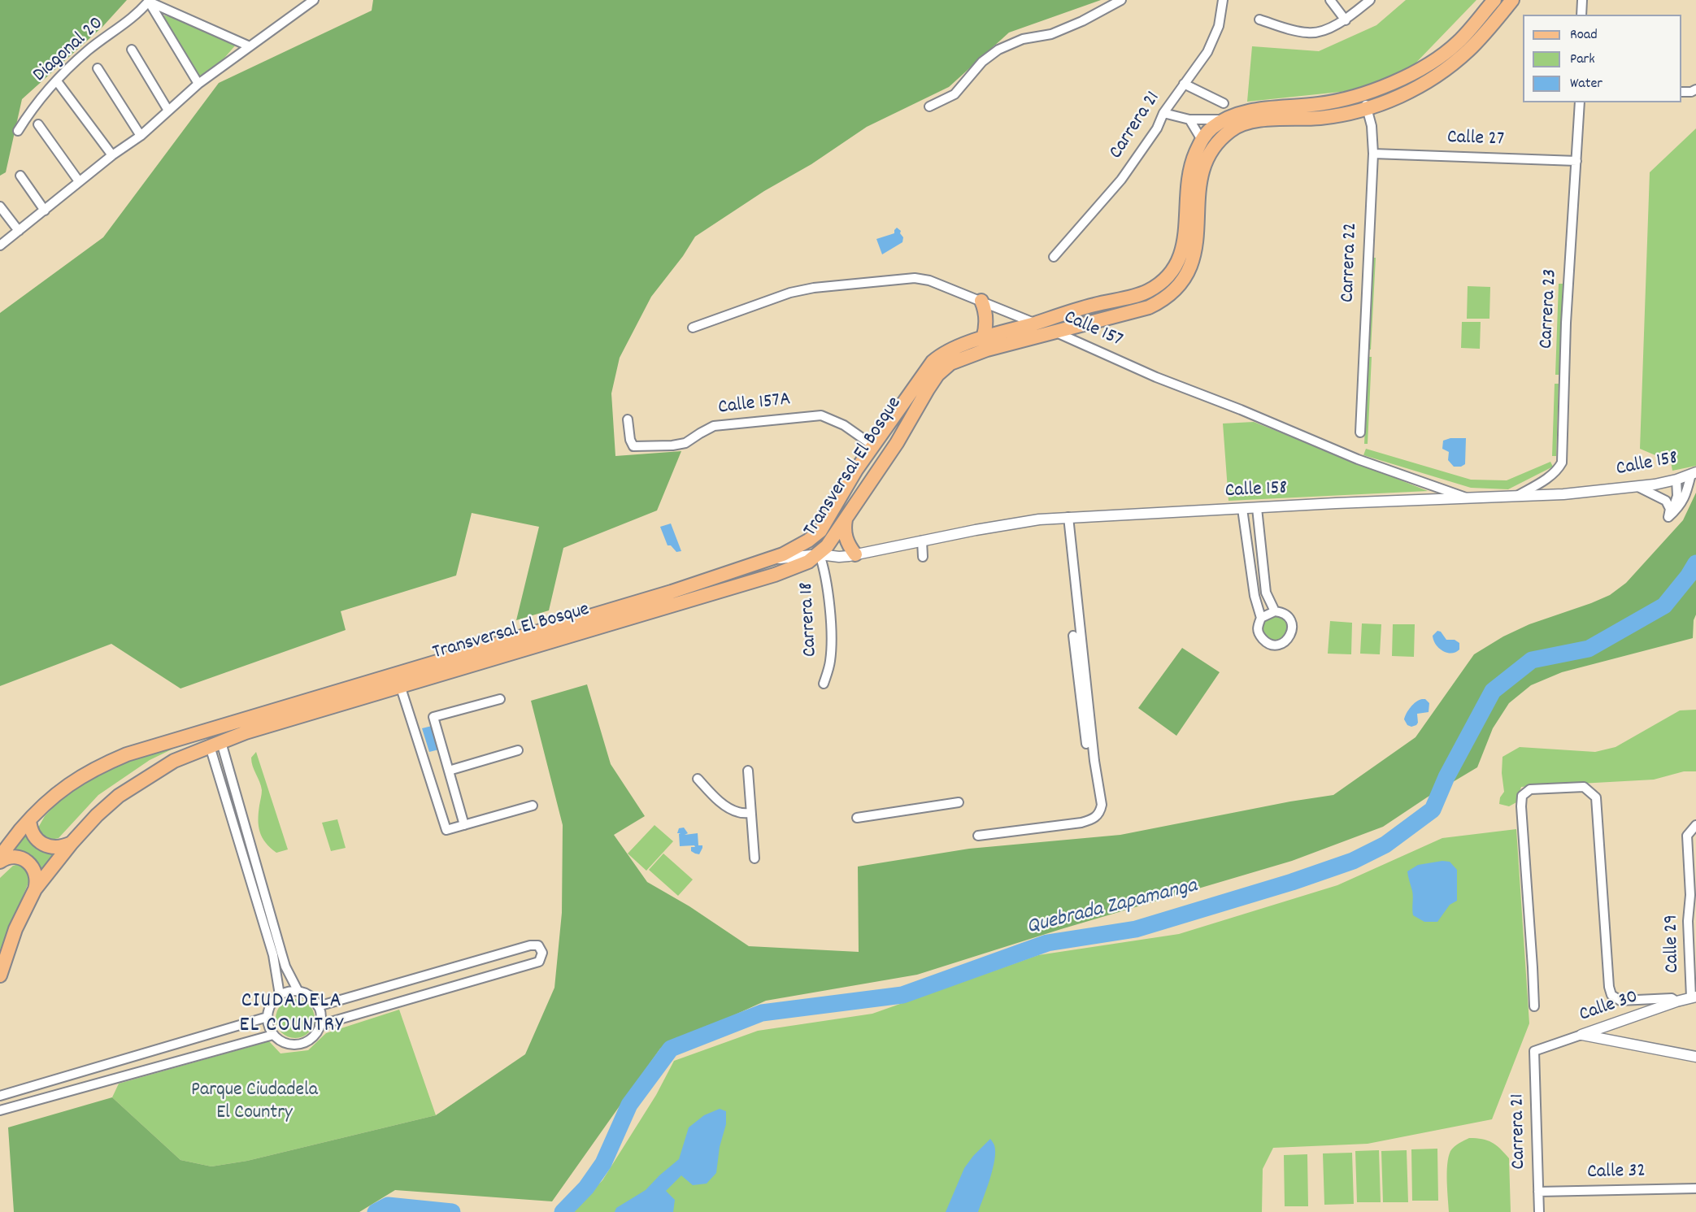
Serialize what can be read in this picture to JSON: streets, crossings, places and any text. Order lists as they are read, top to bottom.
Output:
{
  "streets": {
    "main road": ["Transversal El Bosque"],
    "street": [
      "Diagonal 20",
      "Carrera 21",
      "Calle 27",
      "Carrera 22",
      "Carrera 23",
      "Calle 157",
      "Calle 157A",
      "Calle 158",
      "Carrera 18",
      "Calle 29",
      "Calle 30",
      "Calle 32"
    ]
  },
  "crossings": [
    ["Carrera 21", "Calle 30"],
    ["Carrera 21", "Calle 32"],
    ["Calle 27", "Carrera 22"],
    ["Calle 27", "Carrera 23"],
    ["Carrera 22", "Transversal El Bosque"],
    ["Carrera 23", "Calle 158"],
    ["Calle 157", "Calle 158"],
    ["Calle 157", "Transversal El Bosque"],
    ["Calle 157A", "Transversal El Bosque"],
    ["Calle 158", "Transversal El Bosque"],
    ["Calle 158", "Carrera 18"],
    ["Transversal El Bosque", "Carrera 18"],
    ["Calle 29", "Calle 30"]
  ],
  "districts": ["CIUDADELA EL COUNTRY"],
  "water": ["Quebrada Zapamanga"],
  "parks": ["Parque Ciudadela El Country"],
  "legend": ["Road", "Park", "Water"]
}
